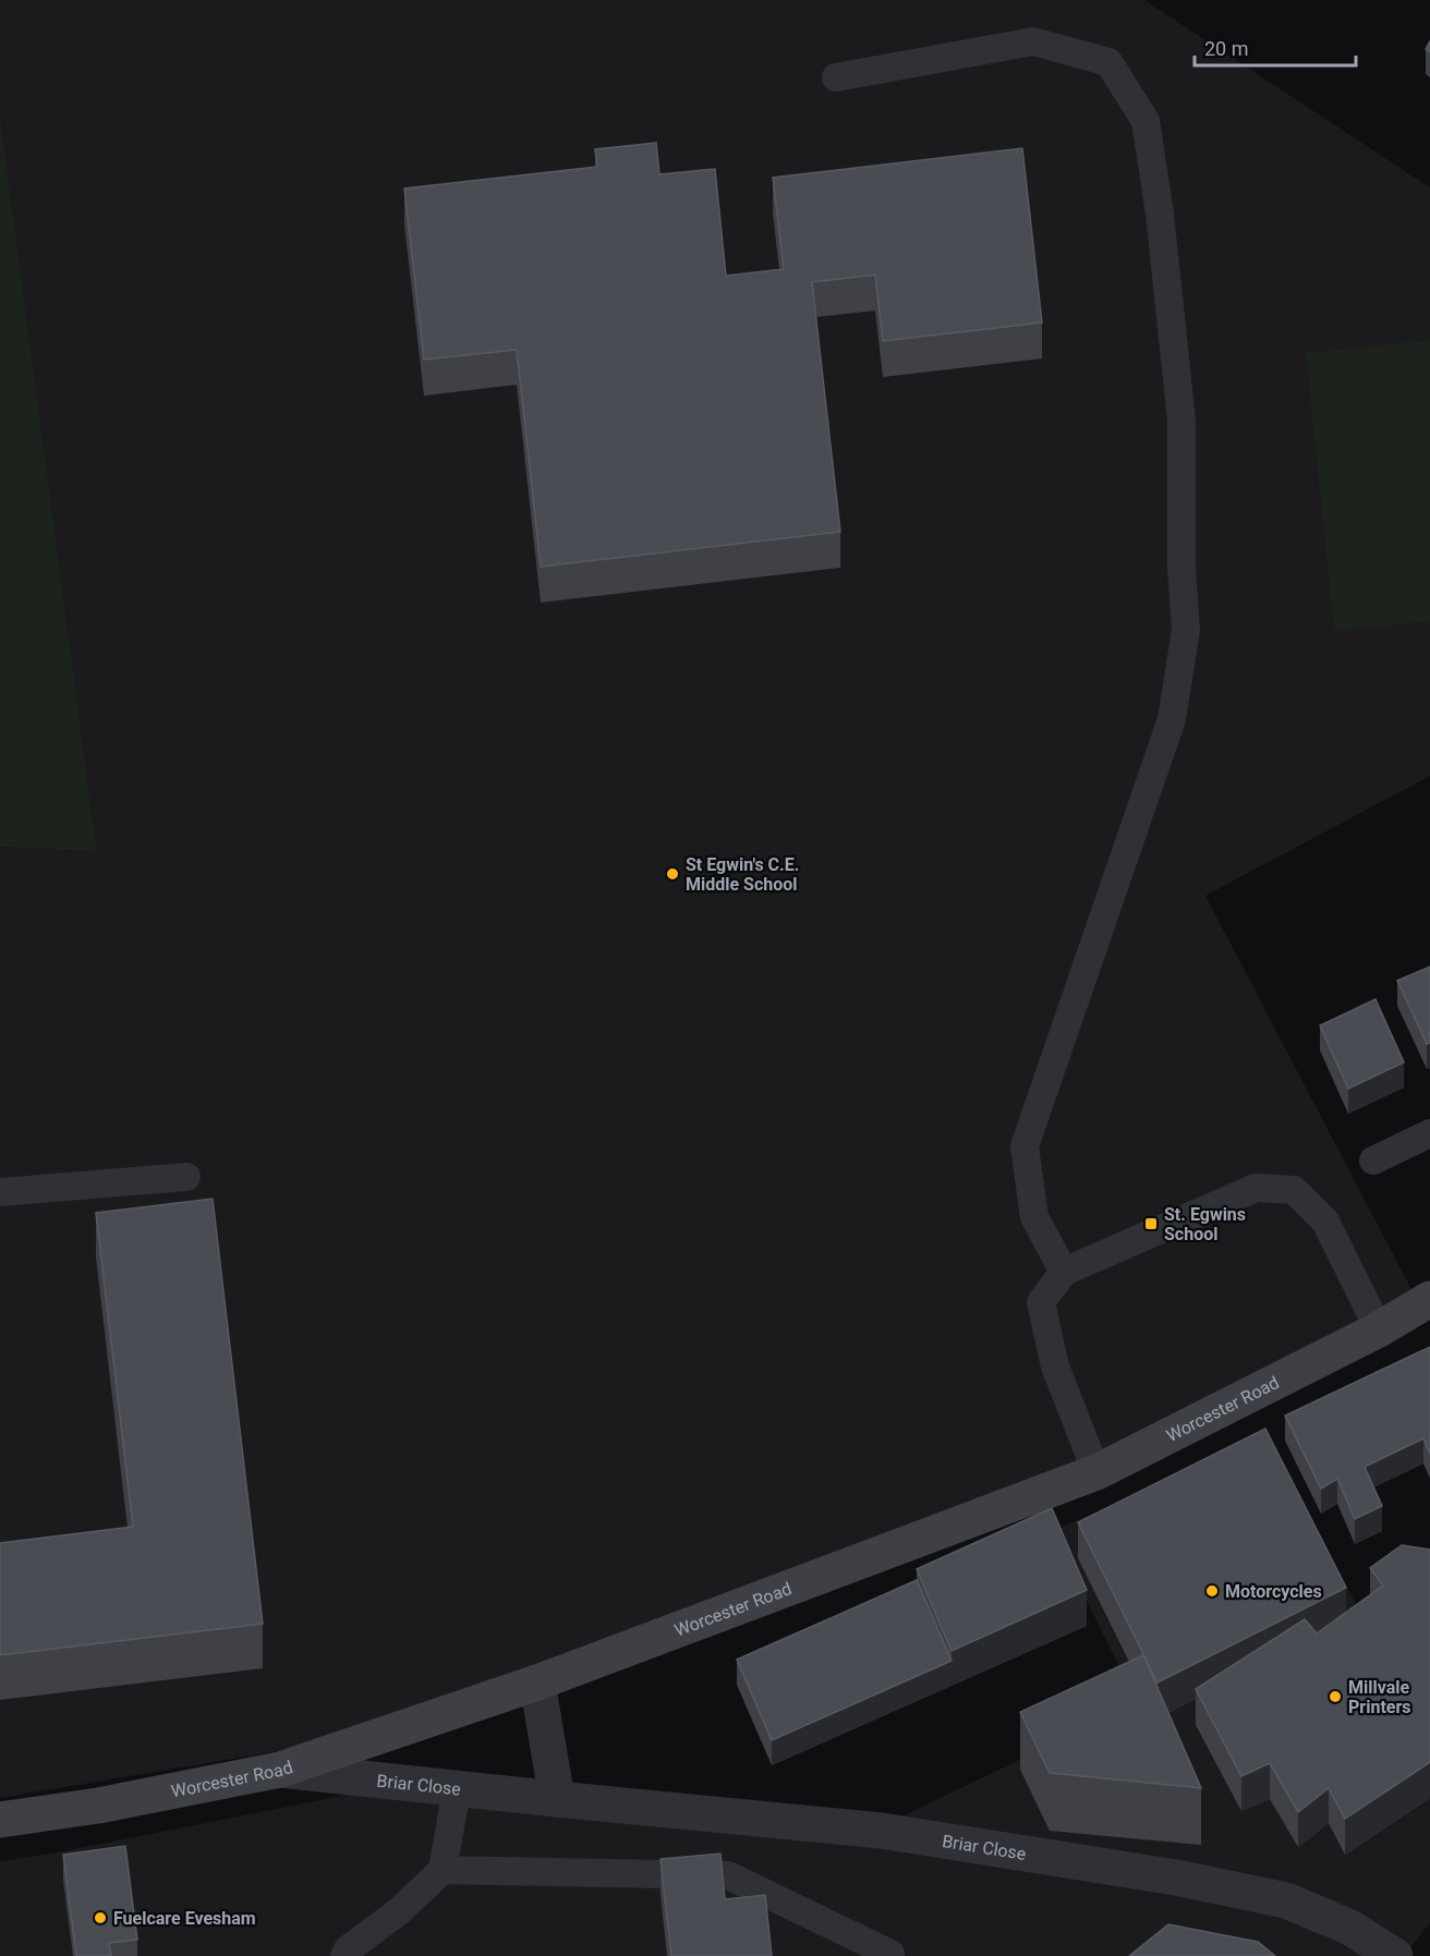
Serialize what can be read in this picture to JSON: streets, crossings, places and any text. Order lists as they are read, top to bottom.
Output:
{
  "streets": {
    "main road": ["Worcester Road"],
    "street": ["Briar Close"]
  },
  "crossings": [
    ["Worcester Road", "Briar Close"]
  ],
  "places": {
    "other": [
      "St Egwin's C.E. Middle School",
      "Motorcycles",
      "Millvale Printers",
      "Fuelcare Evesham"
    ],
    "transit": ["St. Egwins School"]
  },
  "scale_bar": "20 m"
}
